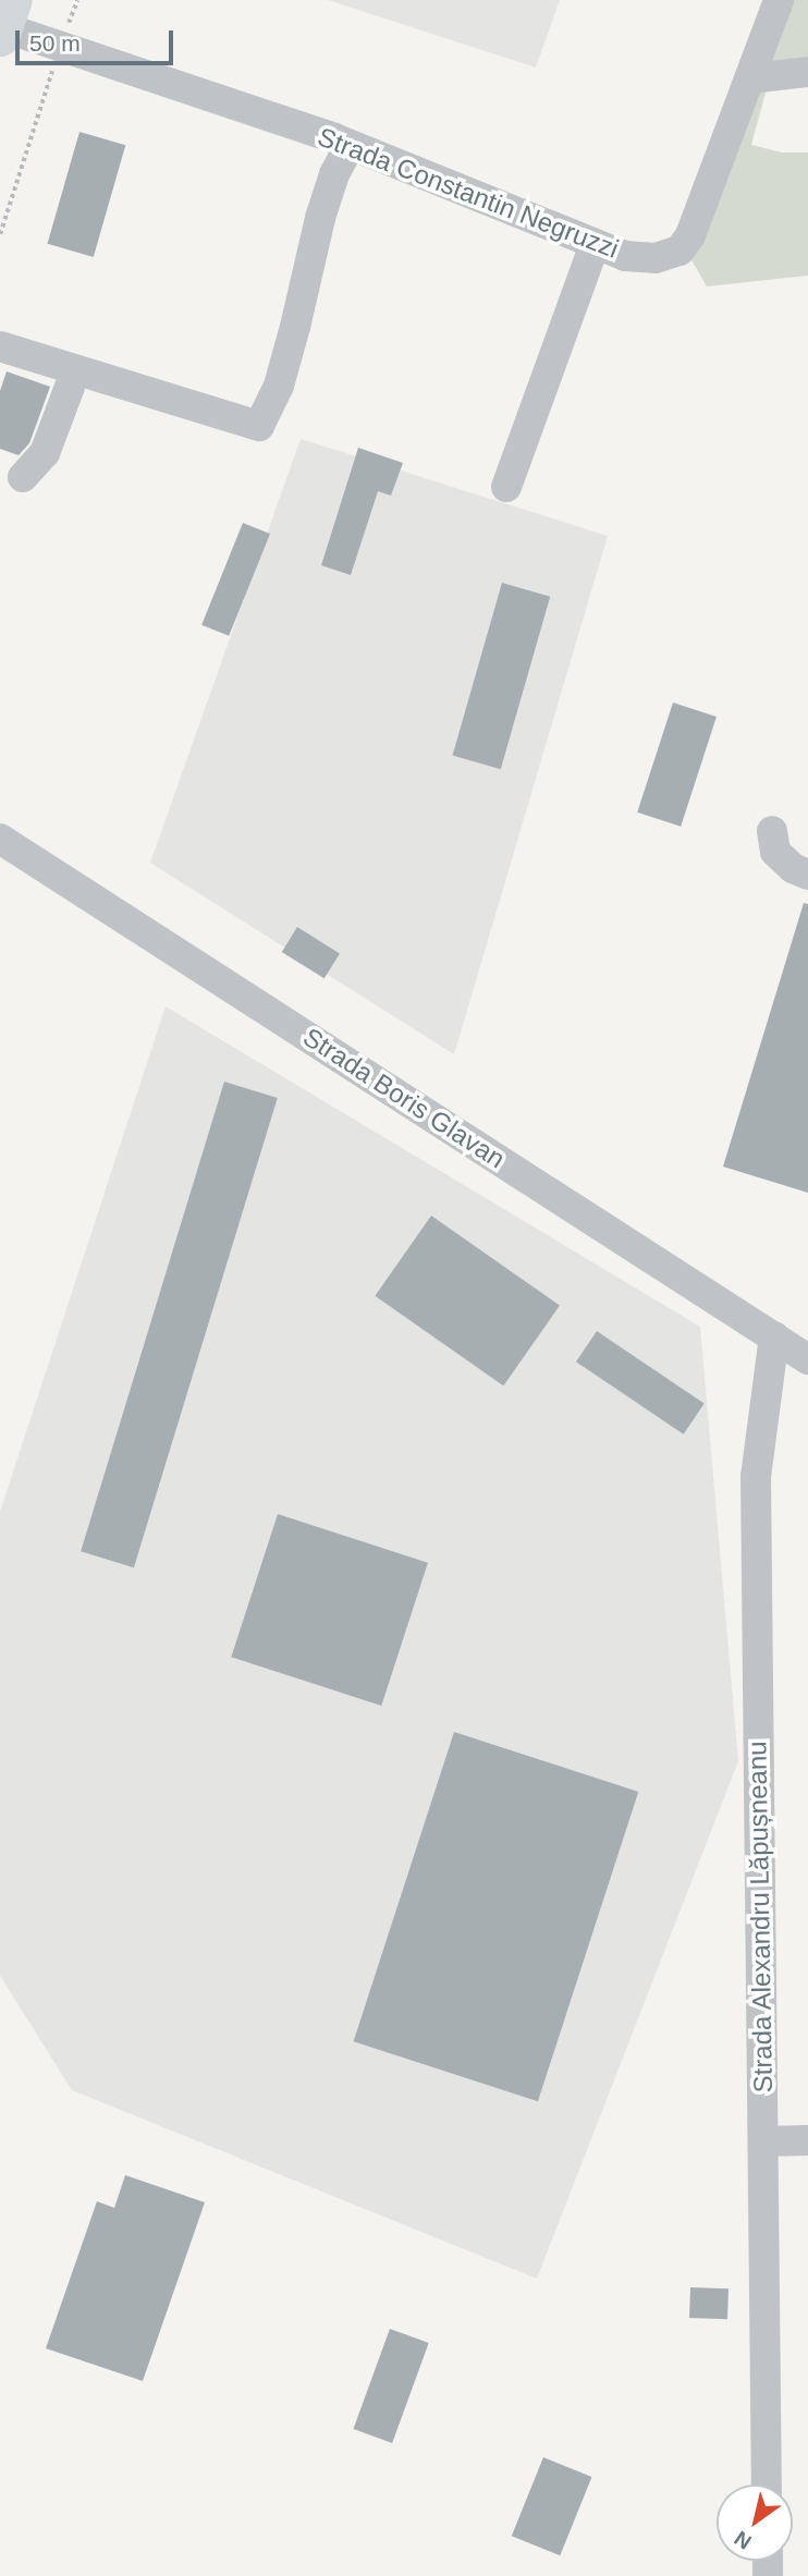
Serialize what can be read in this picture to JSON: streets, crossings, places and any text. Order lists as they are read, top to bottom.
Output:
{
  "streets": {
    "street": ["Strada Constantin Negruzzi", "Strada Boris Glavan", "Strada Alexandru Lăpușneanu"]
  },
  "crossings": [
    ["Strada Boris Glavan", "Strada Alexandru Lăpușneanu"]
  ],
  "scale_bar": "50 m",
  "north": "bottom left"
}
